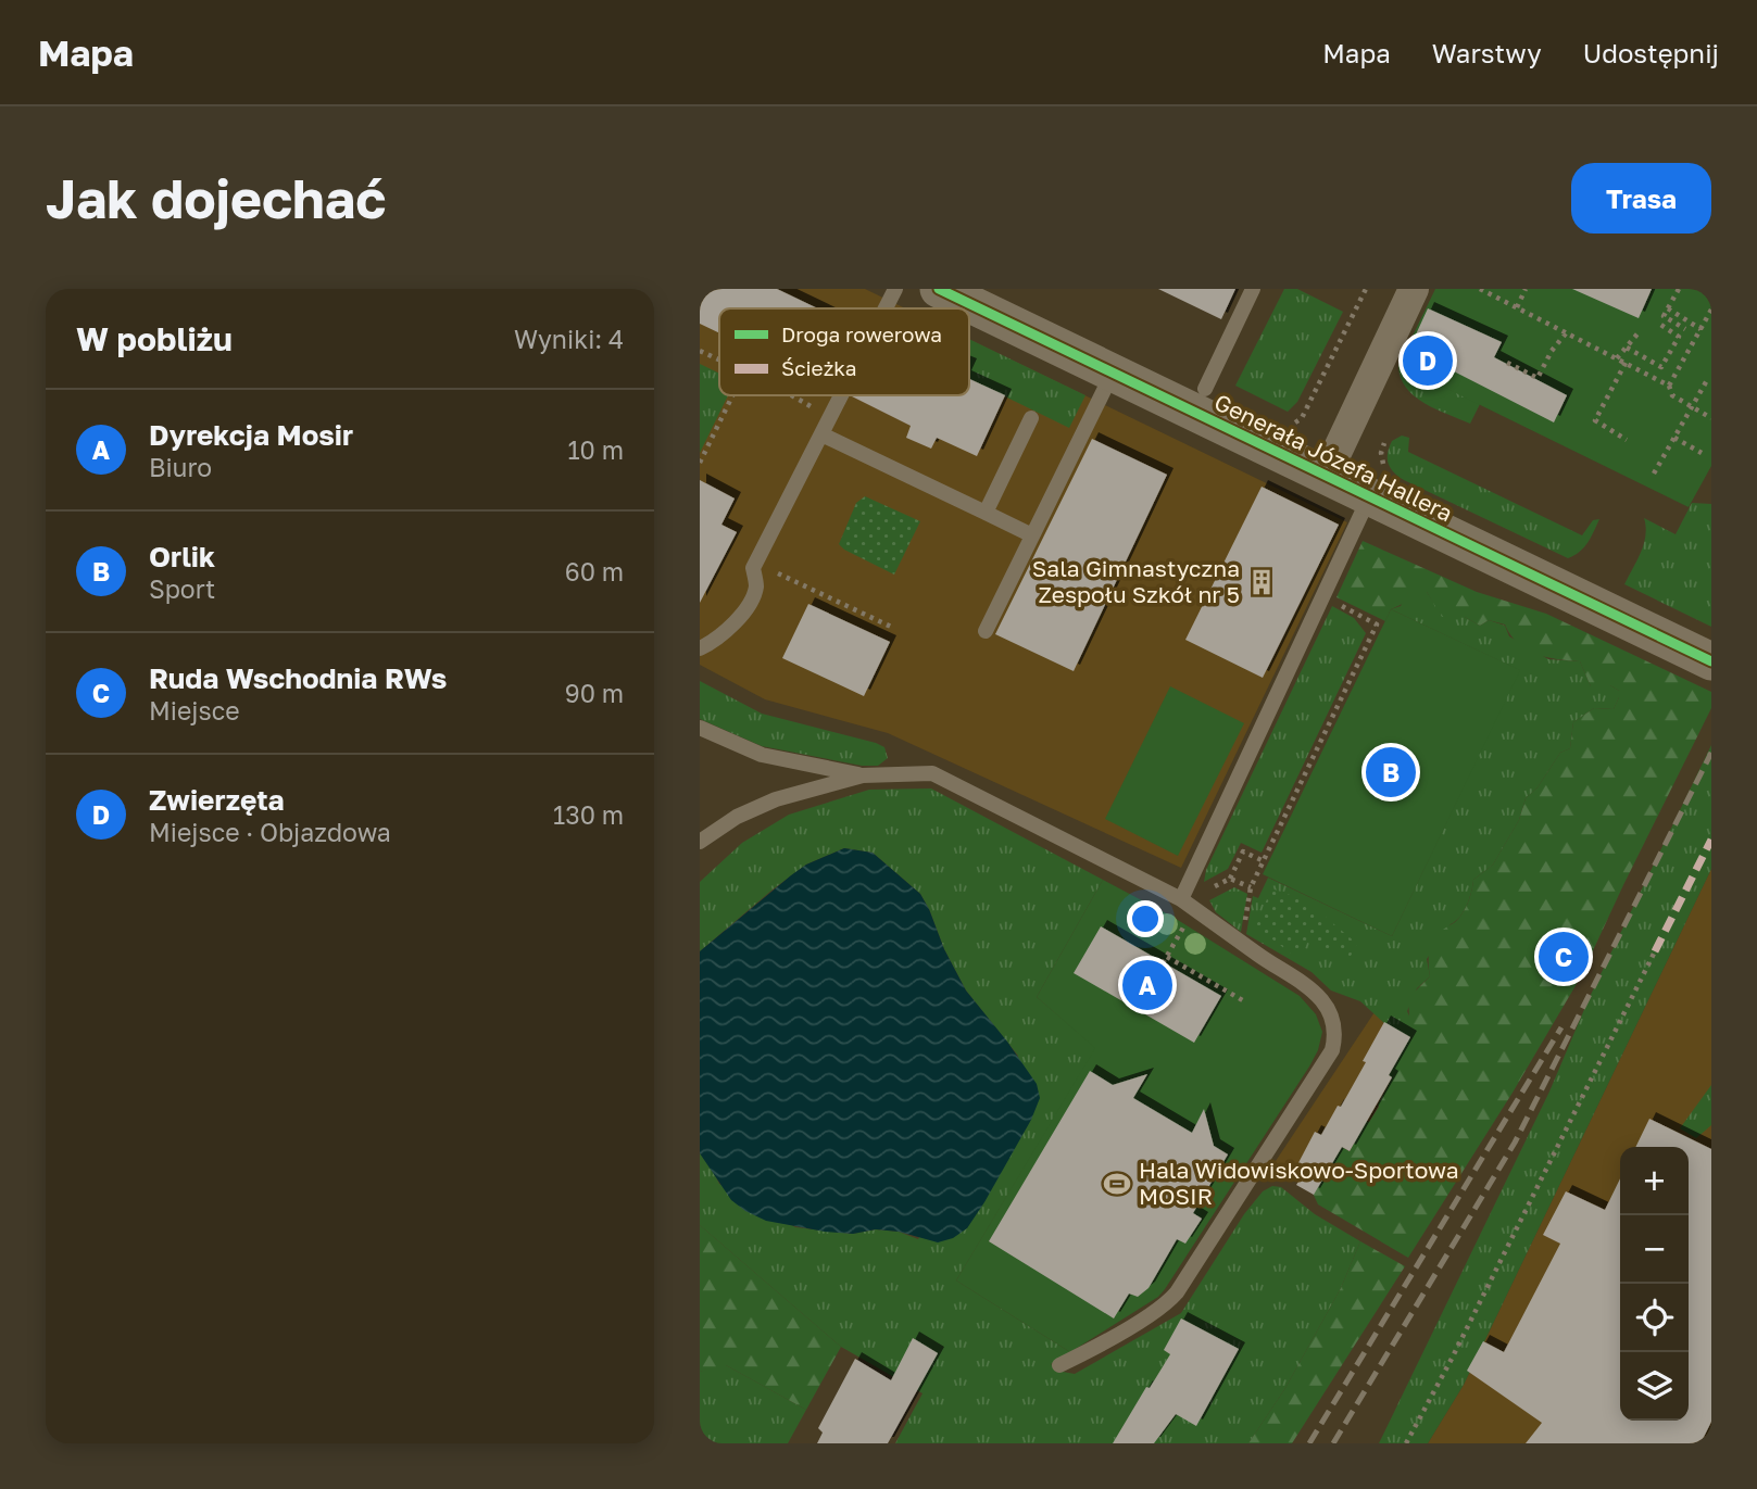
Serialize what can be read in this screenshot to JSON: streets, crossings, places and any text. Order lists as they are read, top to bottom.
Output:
{
  "streets": {
    "street": ["Generała Józefa Hallera"]
  },
  "places": {
    "building": ["Sala Gimnastyczna Zespołu Szkół nr 5"],
    "sports": ["Hala Widowiskowo-Sportowa MOSIR"]
  },
  "legend": ["Droga rowerowa", "Ścieżka"],
  "page": {
    "header": "Mapa",
    "nav": ["Mapa", "Warstwy", "Udostępnij"],
    "buttons": "Trasa",
    "title": "Jak dojechać",
    "heading": ["W pobliżu", "Wyniki: 4"],
    "pins": [
      "D",
      "B",
      "C",
      "A"
    ],
    "list": [
      {
        "mark": "A",
        "name": "Dyrekcja Mosir",
        "note": "Biuro",
        "value": "10 m"
      },
      {
        "mark": "B",
        "name": "Orlik",
        "note": "Sport",
        "value": "60 m"
      },
      {
        "mark": "C",
        "name": "Ruda Wschodnia RWs",
        "note": "Miejsce",
        "value": "90 m"
      },
      {
        "mark": "D",
        "name": "Zwierzęta",
        "note": "Miejsce · Objazdowa",
        "value": "130 m"
      }
    ],
    "map_buttons": ["+", "−"]
  }
}
